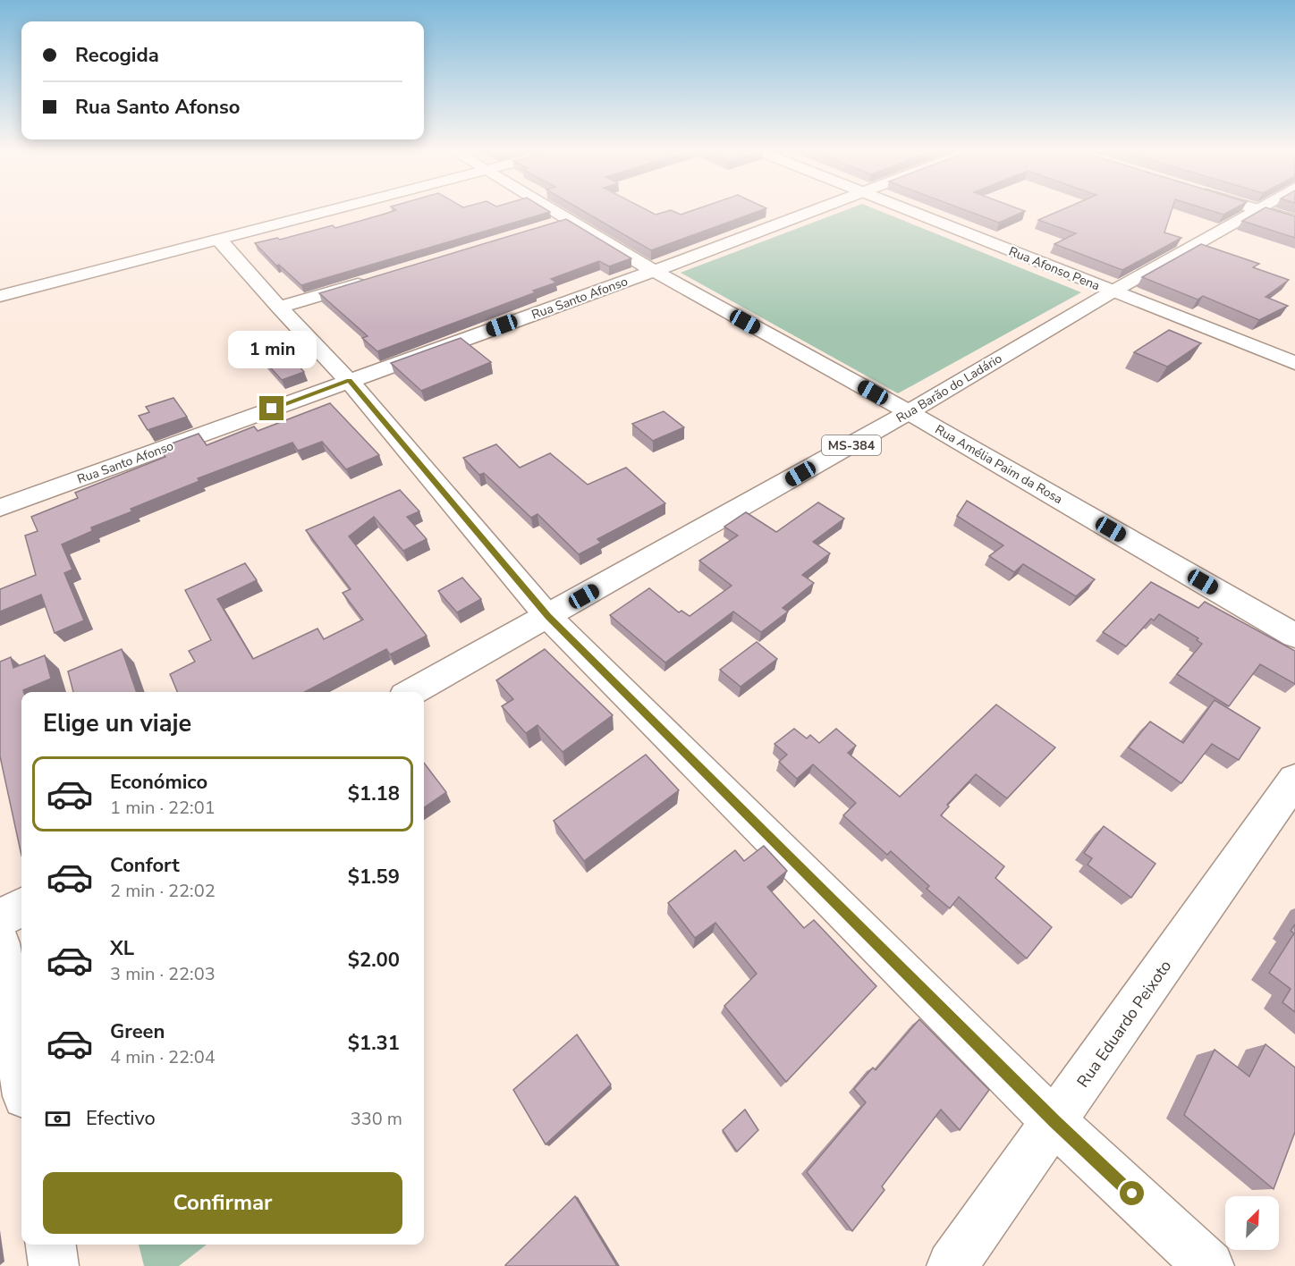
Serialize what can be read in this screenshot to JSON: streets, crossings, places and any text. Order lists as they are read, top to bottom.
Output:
{
  "streets": {
    "street": [
      "Rua Afonso Pena",
      "Rua Santo Afonso",
      "Rua Barão do Ladário",
      "MS-384",
      "Rua Amélia Paim da Rosa",
      "Rua Eduardo Peixoto"
    ]
  },
  "crossings": [
    ["Rua Afonso Pena", "Rua Barão do Ladário"],
    ["Rua Santo Afonso", "Rua Amélia Paim da Rosa"],
    ["Rua Barão do Ladário", "Rua Amélia Paim da Rosa"]
  ],
  "north": "top right",
  "page": {
    "banner": ["Recogida", "Rua Santo Afonso"],
    "bubble": "1 min",
    "heading": "Elige un viaje",
    "list": [
      {
        "name": "Económico",
        "note": "1 min · 22:01",
        "value": "$1.18"
      },
      {
        "name": "Confort",
        "note": "2 min · 22:02",
        "value": "$1.59"
      },
      {
        "name": "XL",
        "note": "3 min · 22:03",
        "value": "$2.00"
      },
      {
        "name": "Green",
        "note": "4 min · 22:04",
        "value": "$1.31"
      }
    ],
    "pay": ["Efectivo", "330 m"],
    "buttons": "Confirmar"
  }
}
